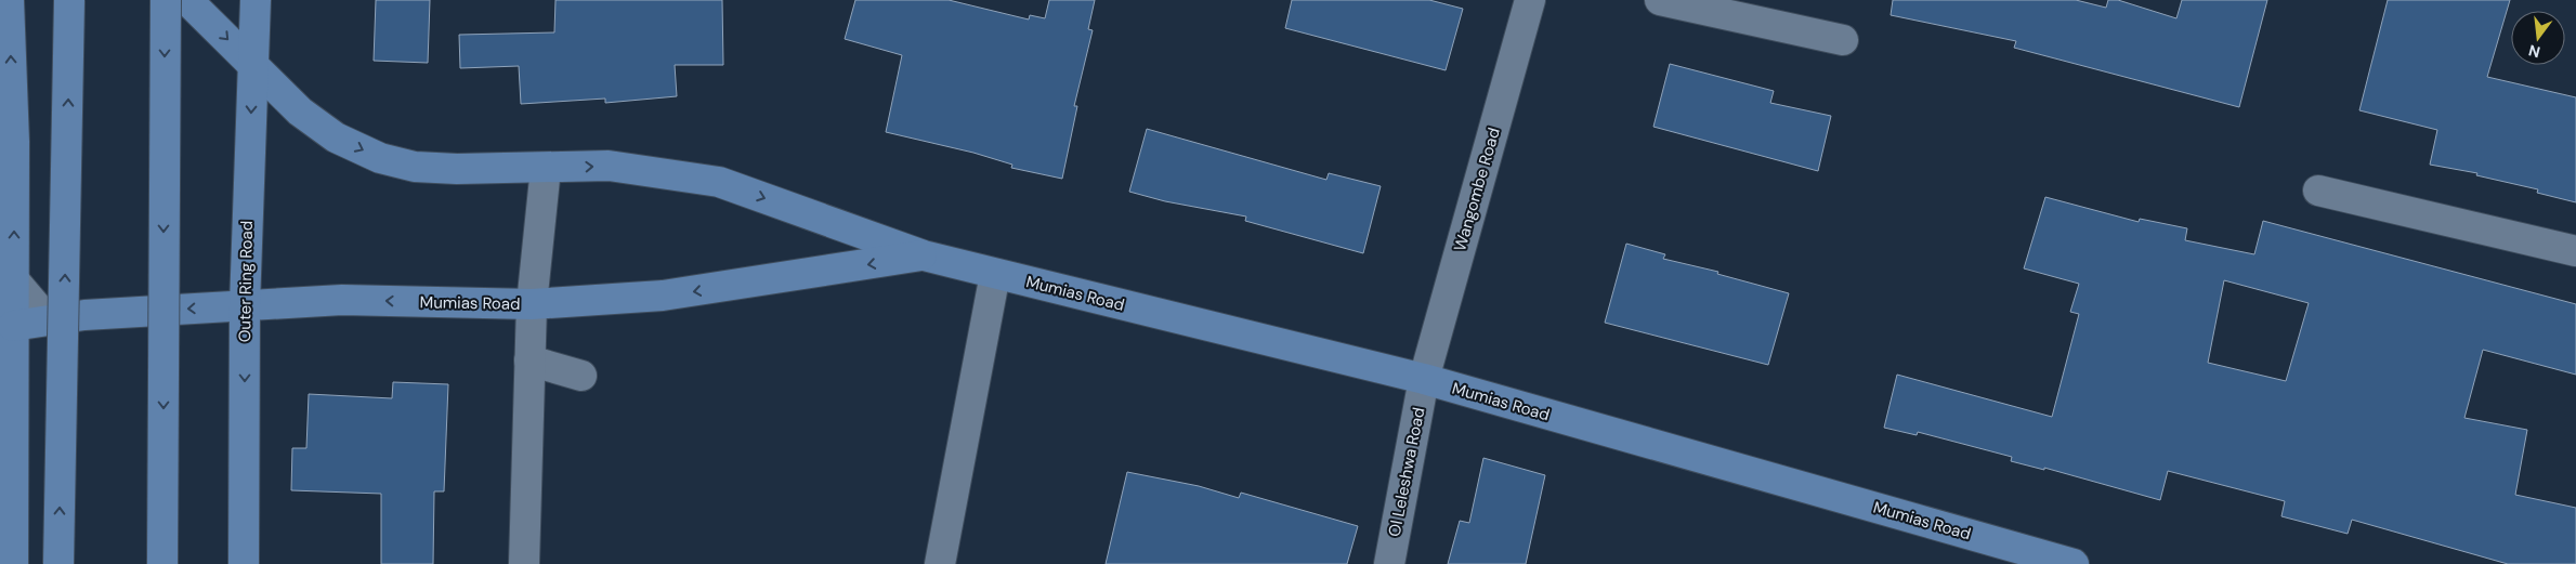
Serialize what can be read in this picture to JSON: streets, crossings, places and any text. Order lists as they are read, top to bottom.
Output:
{
  "streets": {
    "main road": ["Outer Ring Road", "Mumias Road"],
    "street": ["Wangombe Road", "Ol Leleshwa Road"]
  },
  "crossings": [
    ["Wangombe Road", "Mumias Road"],
    ["Wangombe Road", "Ol Leleshwa Road"],
    ["Outer Ring Road", "Mumias Road"],
    ["Mumias Road", "Ol Leleshwa Road"]
  ],
  "north": "bottom"
}
